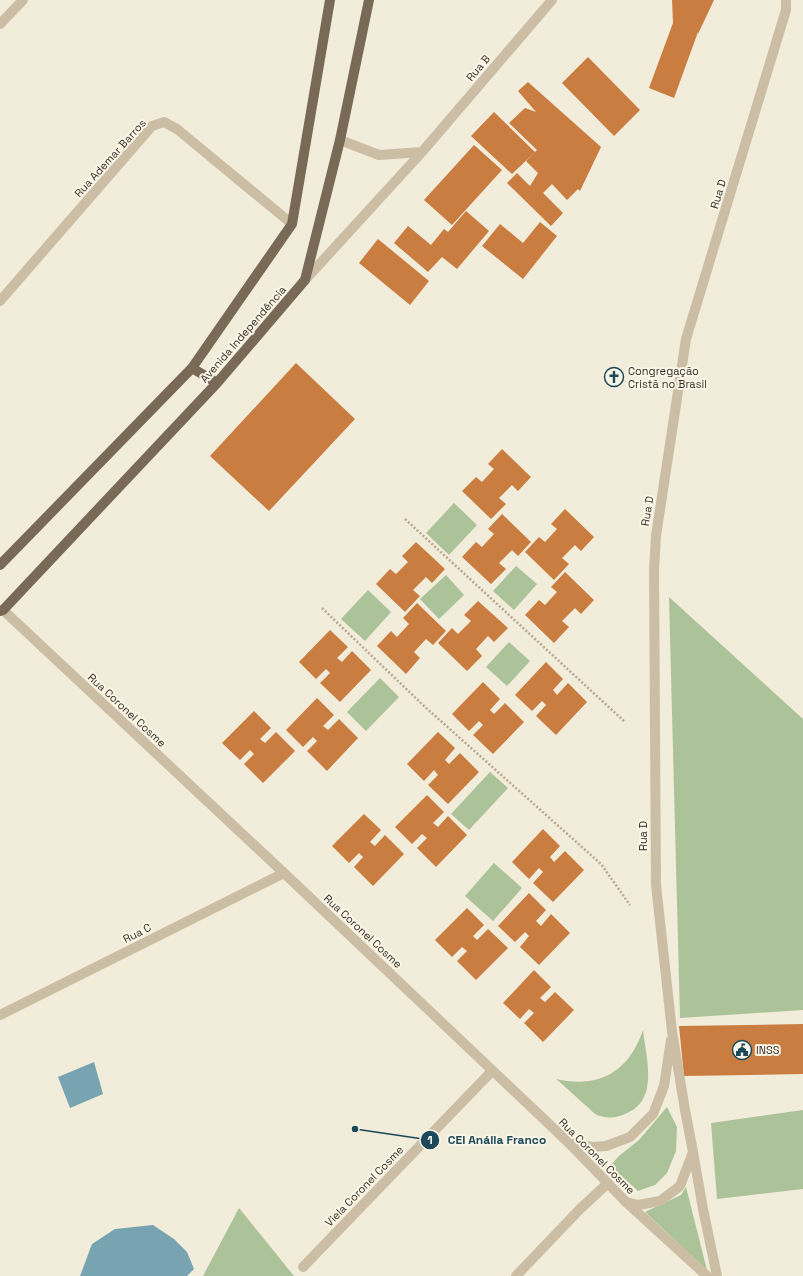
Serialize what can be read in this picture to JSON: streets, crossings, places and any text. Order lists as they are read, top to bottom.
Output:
{
  "streets": {
    "main road": ["Avenida Independência"],
    "street": [
      "Rua B",
      "Rua Ademar Barros",
      "Rua D",
      "Rua Coronel Cosme",
      "Rua C",
      "Viela Coronel Cosme"
    ]
  },
  "crossings": [
    ["Rua B", "Avenida Independência"],
    ["Rua Ademar Barros", "Avenida Independência"],
    ["Rua D", "Rua Coronel Cosme"],
    ["Avenida Independência", "Rua Coronel Cosme"],
    ["Rua Coronel Cosme", "Rua C"],
    ["Rua Coronel Cosme", "Viela Coronel Cosme"]
  ],
  "places": {
    "church": ["Congregação Cristã no Brasil"],
    "public building": ["INSS"],
    "other": ["CEI Anália Franco"]
  }
}
